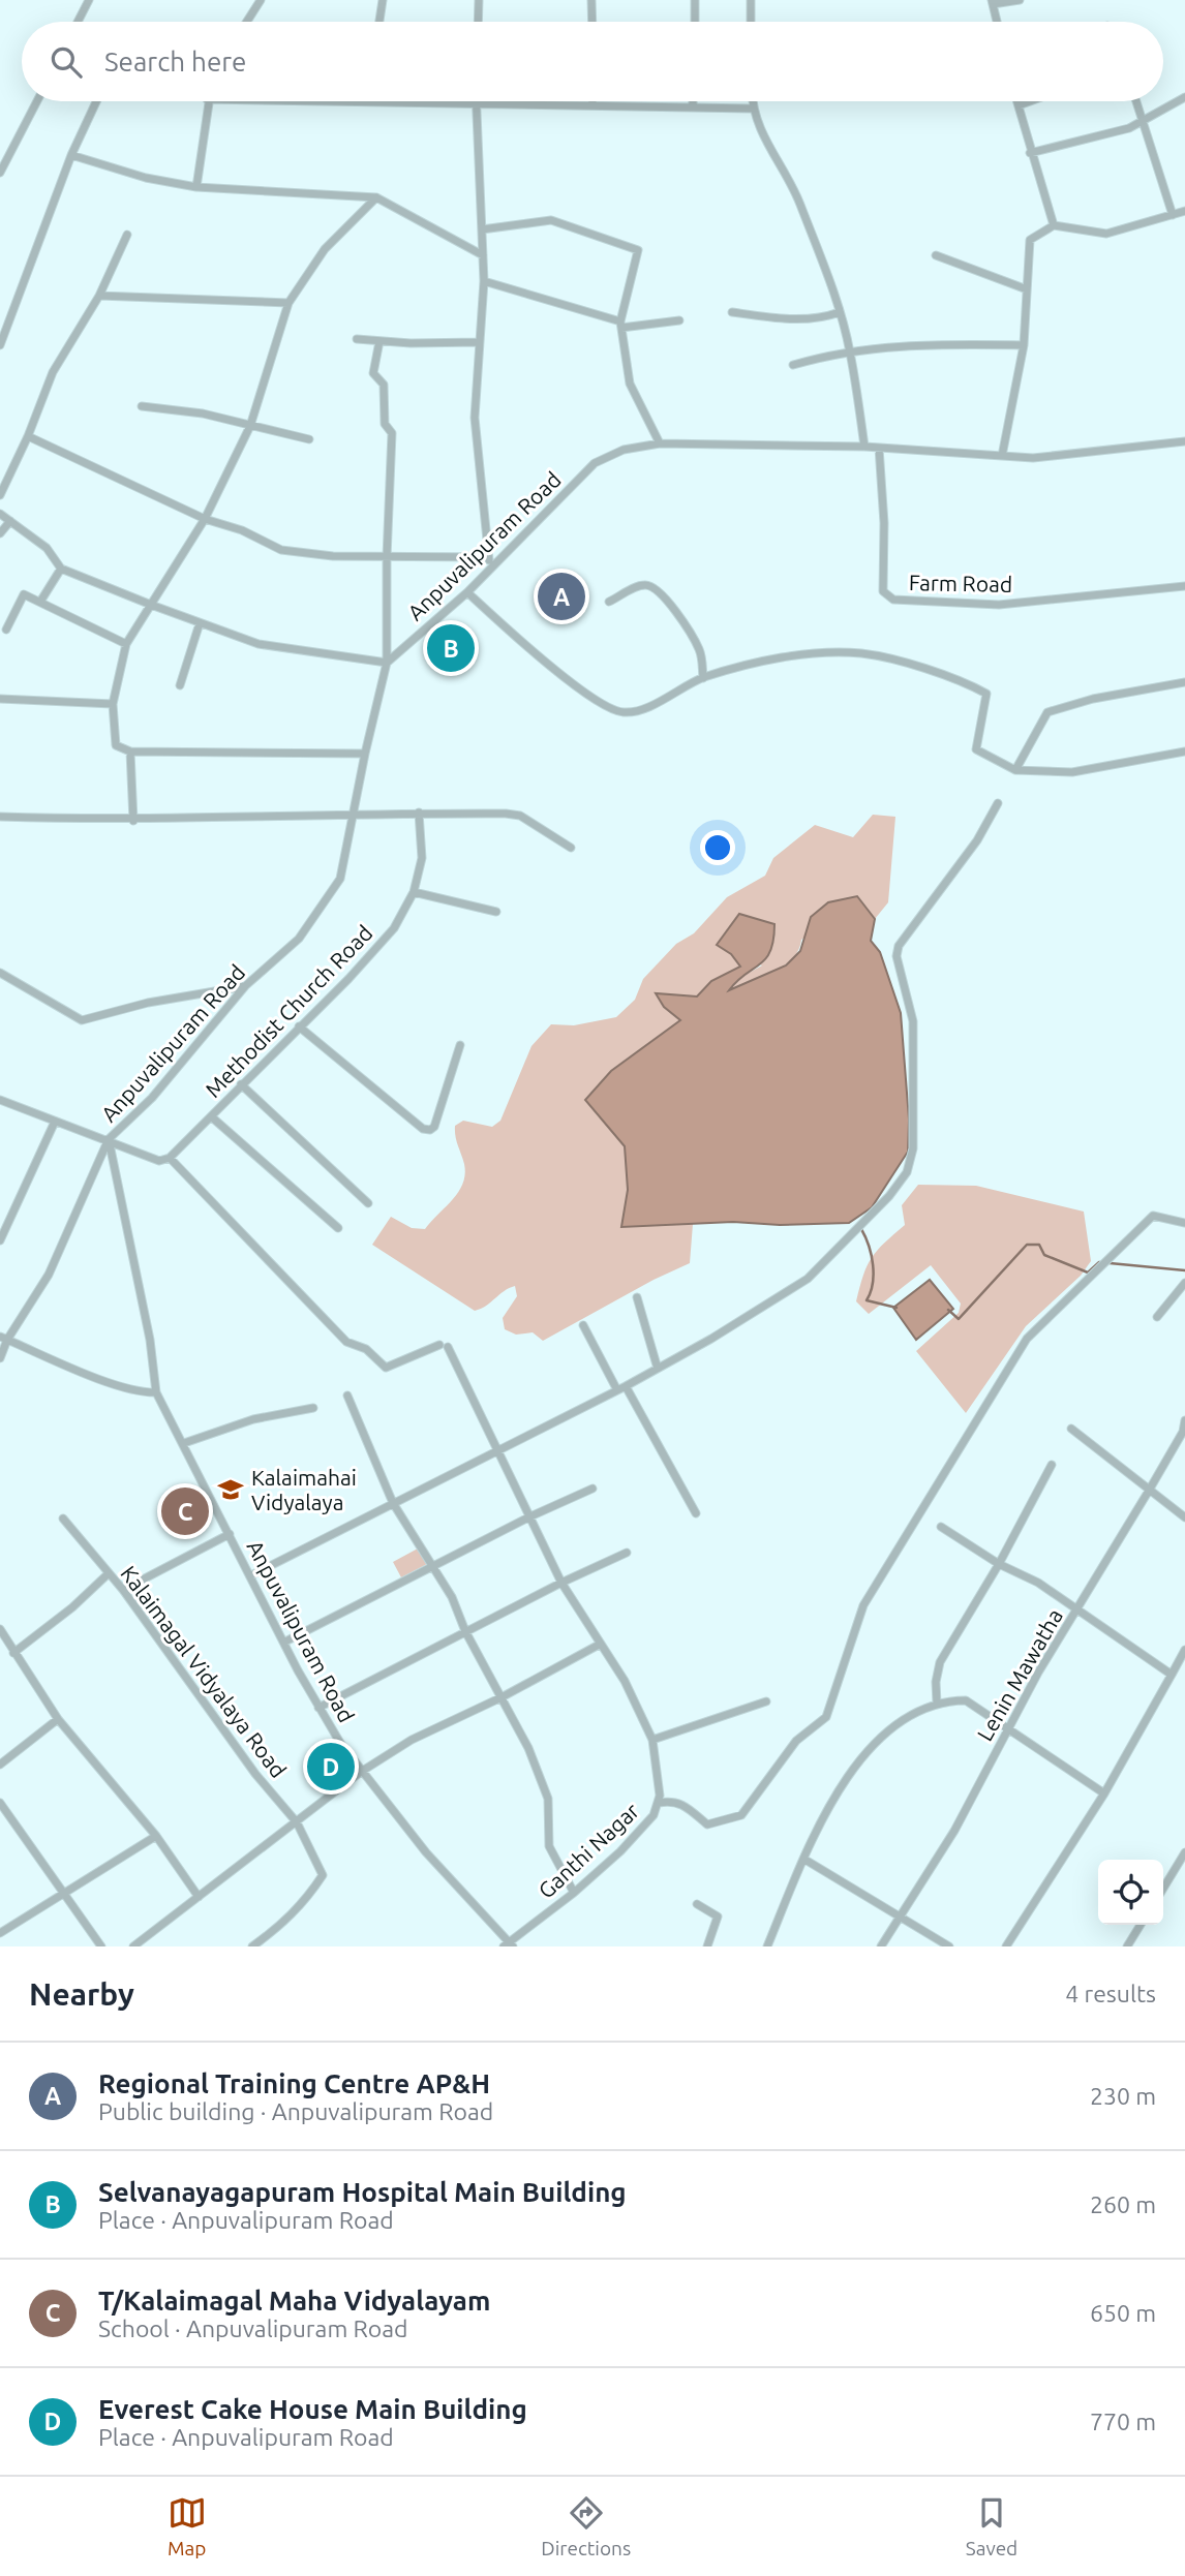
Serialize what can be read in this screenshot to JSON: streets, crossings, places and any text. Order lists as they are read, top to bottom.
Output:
{
  "streets": {
    "street": [
      "Anpuvalipuram Road",
      "Farm Road",
      "Methodist Church Road",
      "Kalaimagal Vidyalaya Road",
      "Lenin Mawatha",
      "Ganthi Nagar"
    ]
  },
  "crossings": [
    ["Anpuvalipuram Road", "Farm Road"],
    ["Anpuvalipuram Road", "Ganthi Nagar"],
    ["Methodist Church Road", "Ganthi Nagar"]
  ],
  "places": {
    "school or university": ["Kalaimahai Vidyalaya"]
  },
  "page": {
    "search": "Search here",
    "pins": [
      "A",
      "B",
      "C",
      "D"
    ],
    "heading": ["Nearby", "4 results"],
    "list": [
      {
        "mark": "A",
        "name": "Regional Training Centre AP&H",
        "note": "Public building · Anpuvalipuram Road",
        "value": "230 m"
      },
      {
        "mark": "B",
        "name": "Selvanayagapuram Hospital Main Building",
        "note": "Place · Anpuvalipuram Road",
        "value": "260 m"
      },
      {
        "mark": "C",
        "name": "T/Kalaimagal Maha Vidyalayam",
        "note": "School · Anpuvalipuram Road",
        "value": "650 m"
      },
      {
        "mark": "D",
        "name": "Everest Cake House Main Building",
        "note": "Place · Anpuvalipuram Road",
        "value": "770 m"
      }
    ],
    "nav": ["Map", "Directions", "Saved"]
  }
}
